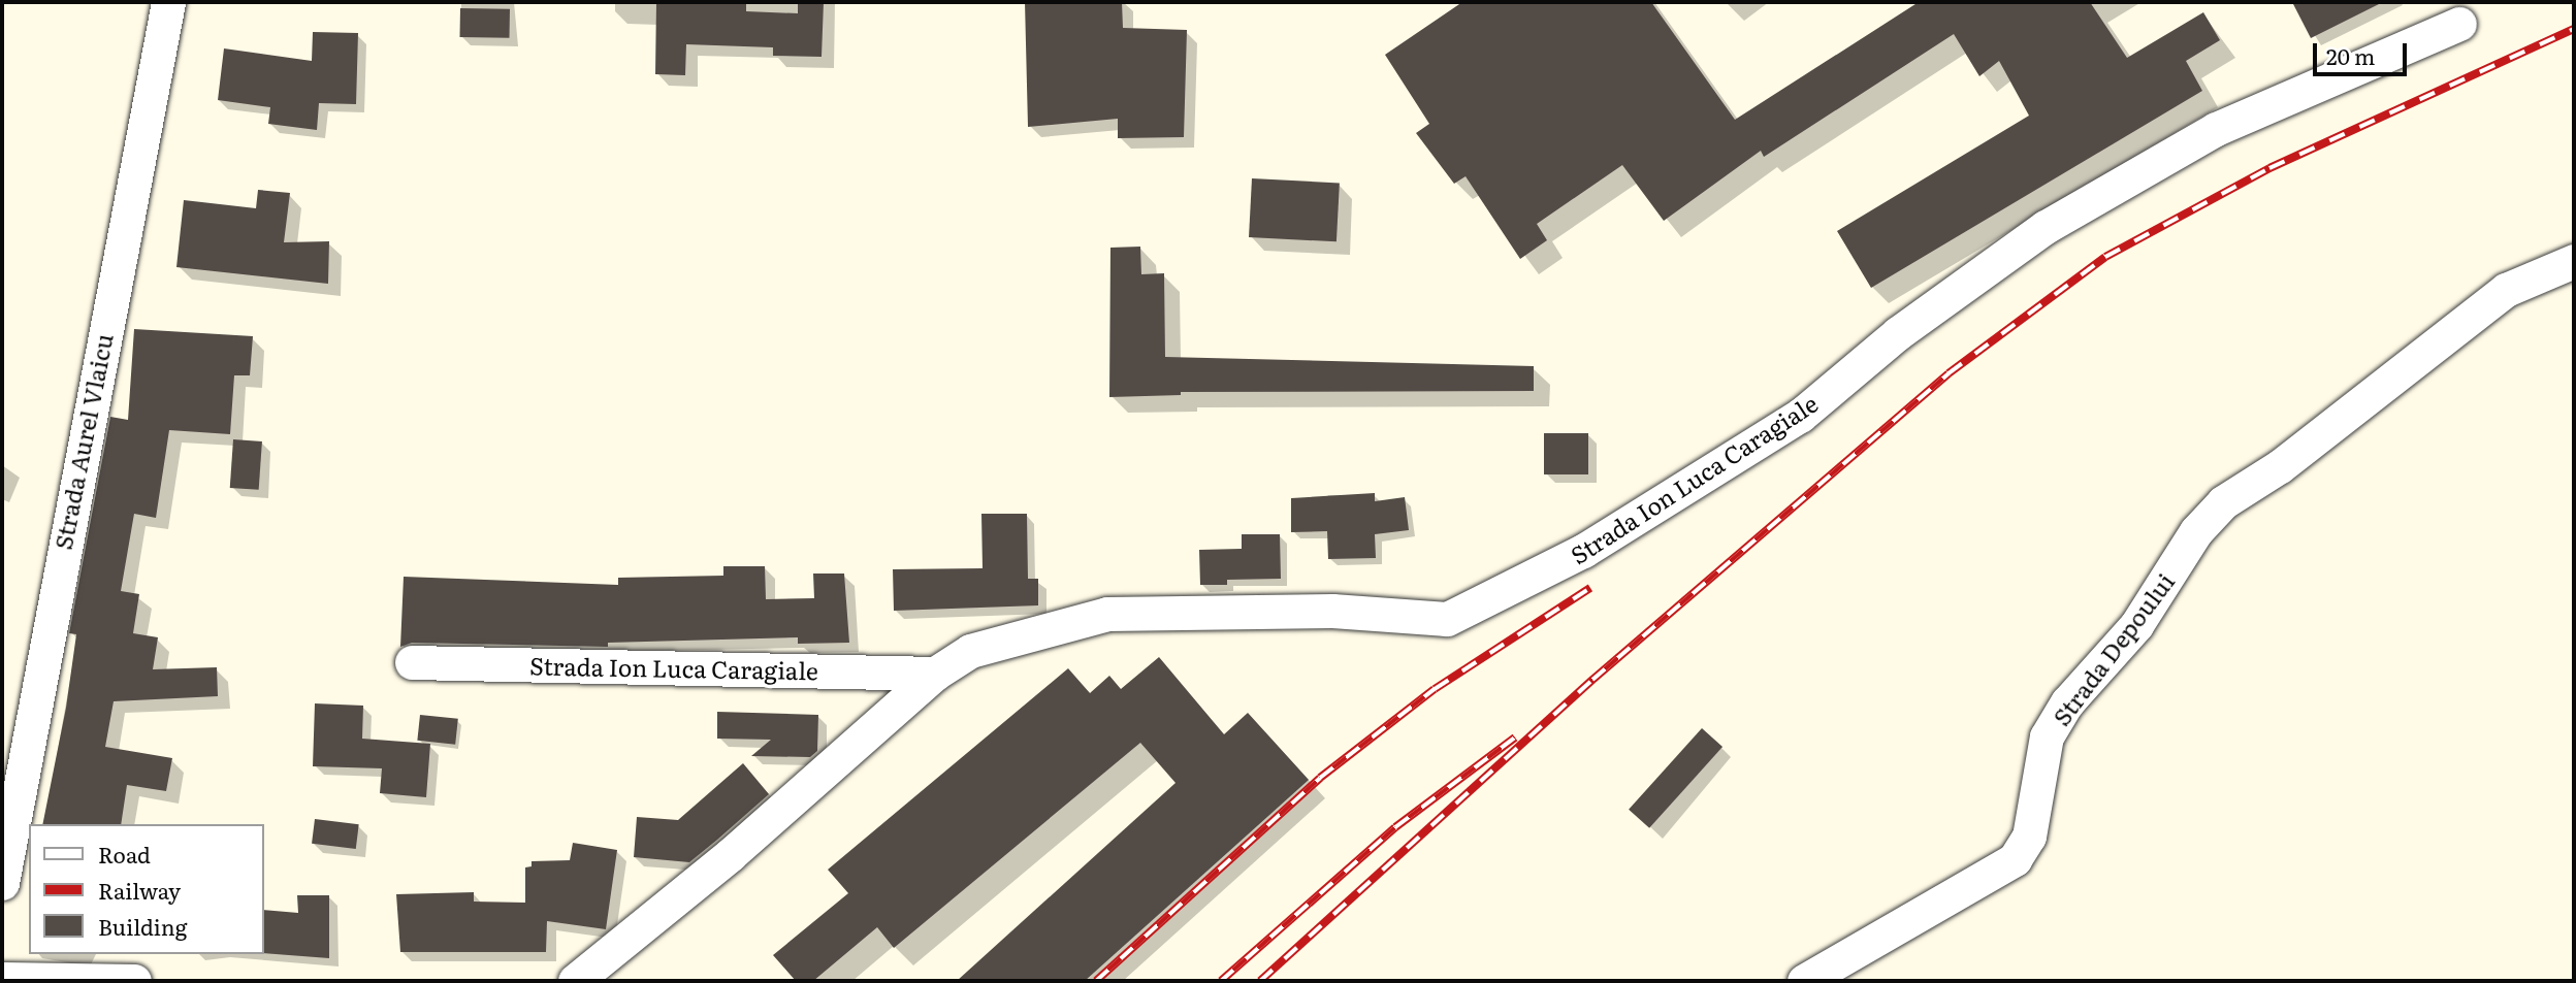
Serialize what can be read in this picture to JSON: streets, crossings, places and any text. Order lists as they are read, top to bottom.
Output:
{
  "streets": {
    "street": ["Strada Aurel Vlaicu", "Strada Ion Luca Caragiale", "Strada Depoului"]
  },
  "legend": ["Road", "Railway", "Building"],
  "scale_bar": "20 m"
}
